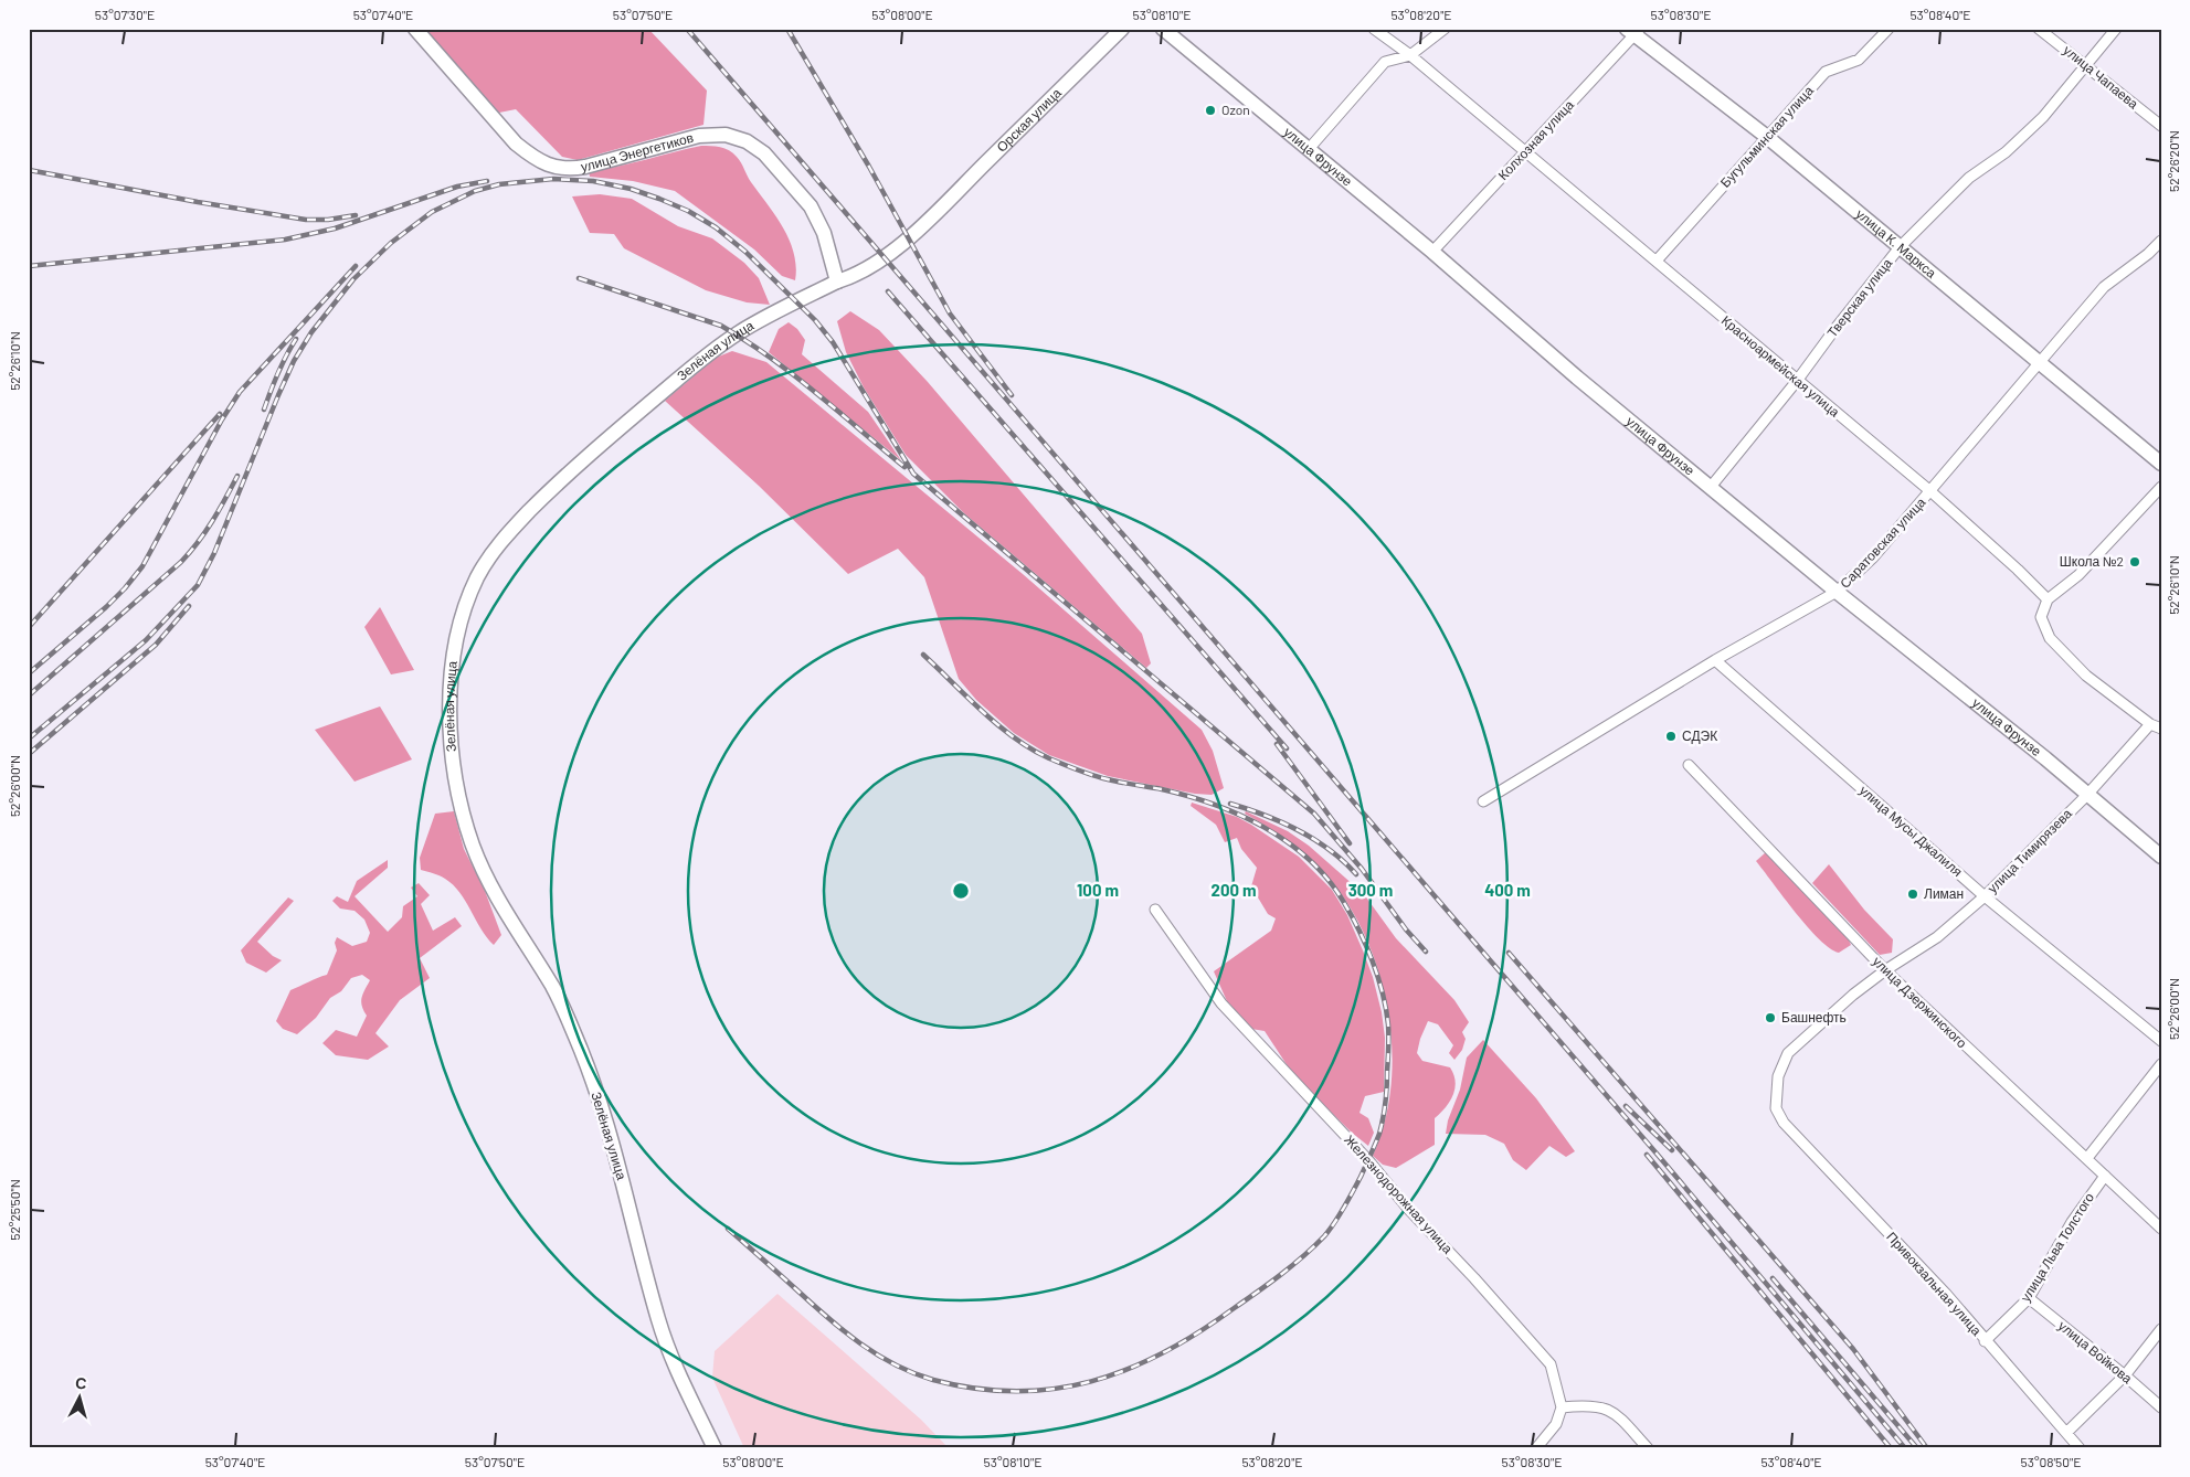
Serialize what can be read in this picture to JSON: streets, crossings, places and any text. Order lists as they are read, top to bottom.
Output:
{
  "streets": {
    "street": [
      "улица Чапаева",
      "Орская улица",
      "Бугульминская улица",
      "Колхозная улица",
      "улица Энергетиков",
      "улица Фрунзе",
      "улица К. Маркса",
      "Тверская улица",
      "Зелёная улица",
      "Красноармейская улица",
      "Саратовская улица",
      "улица Мусы Джалиля",
      "улица Тимирязева",
      "улица Дзержинского",
      "Железнодорожная улица",
      "улица Льва Толстого",
      "Привокзальная улица",
      "улица Войкова"
    ]
  },
  "crossings": [
    ["улица Чапаева", "Тверская улица"],
    ["Орская улица", "Зелёная улица"],
    ["Бугульминская улица", "улица К. Маркса"],
    ["Бугульминская улица", "Красноармейская улица"],
    ["Колхозная улица", "улица Фрунзе"],
    ["Колхозная улица", "улица К. Маркса"],
    ["Колхозная улица", "Красноармейская улица"],
    ["улица Энергетиков", "Зелёная улица"],
    ["улица Фрунзе", "Тверская улица"],
    ["улица Фрунзе", "Саратовская улица"],
    ["улица Фрунзе", "улица Тимирязева"],
    ["улица К. Маркса", "Тверская улица"],
    ["улица К. Маркса", "Саратовская улица"],
    ["Тверская улица", "Красноармейская улица"],
    ["Красноармейская улица", "Саратовская улица"],
    ["Саратовская улица", "улица Мусы Джалиля"],
    ["улица Мусы Джалиля", "улица Тимирязева"],
    ["улица Тимирязева", "улица Дзержинского"],
    ["улица Тимирязева", "Привокзальная улица"],
    ["улица Дзержинского", "улица Льва Толстого"],
    ["улица Льва Толстого", "Привокзальная улица"],
    ["улица Льва Толстого", "улица Войкова"]
  ],
  "places": [
    "Ozon",
    "Школа №2",
    "СДЭК",
    "Лиман",
    "Башнефть"
  ],
  "north": "top",
  "coordinates": [
    "53°07'30\"E",
    "53°07'40\"E",
    "53°07'50\"E",
    "53°08'00\"E",
    "53°08'10\"E",
    "53°08'20\"E",
    "53°08'30\"E",
    "53°08'40\"E",
    "52°26'20\"N",
    "52°26'10\"N",
    "52°26'00\"N",
    "52°25'50\"N",
    "53°08'50\"E"
  ],
  "rings": [
    "100 m",
    "200 m",
    "300 m",
    "400 m"
  ]
}
